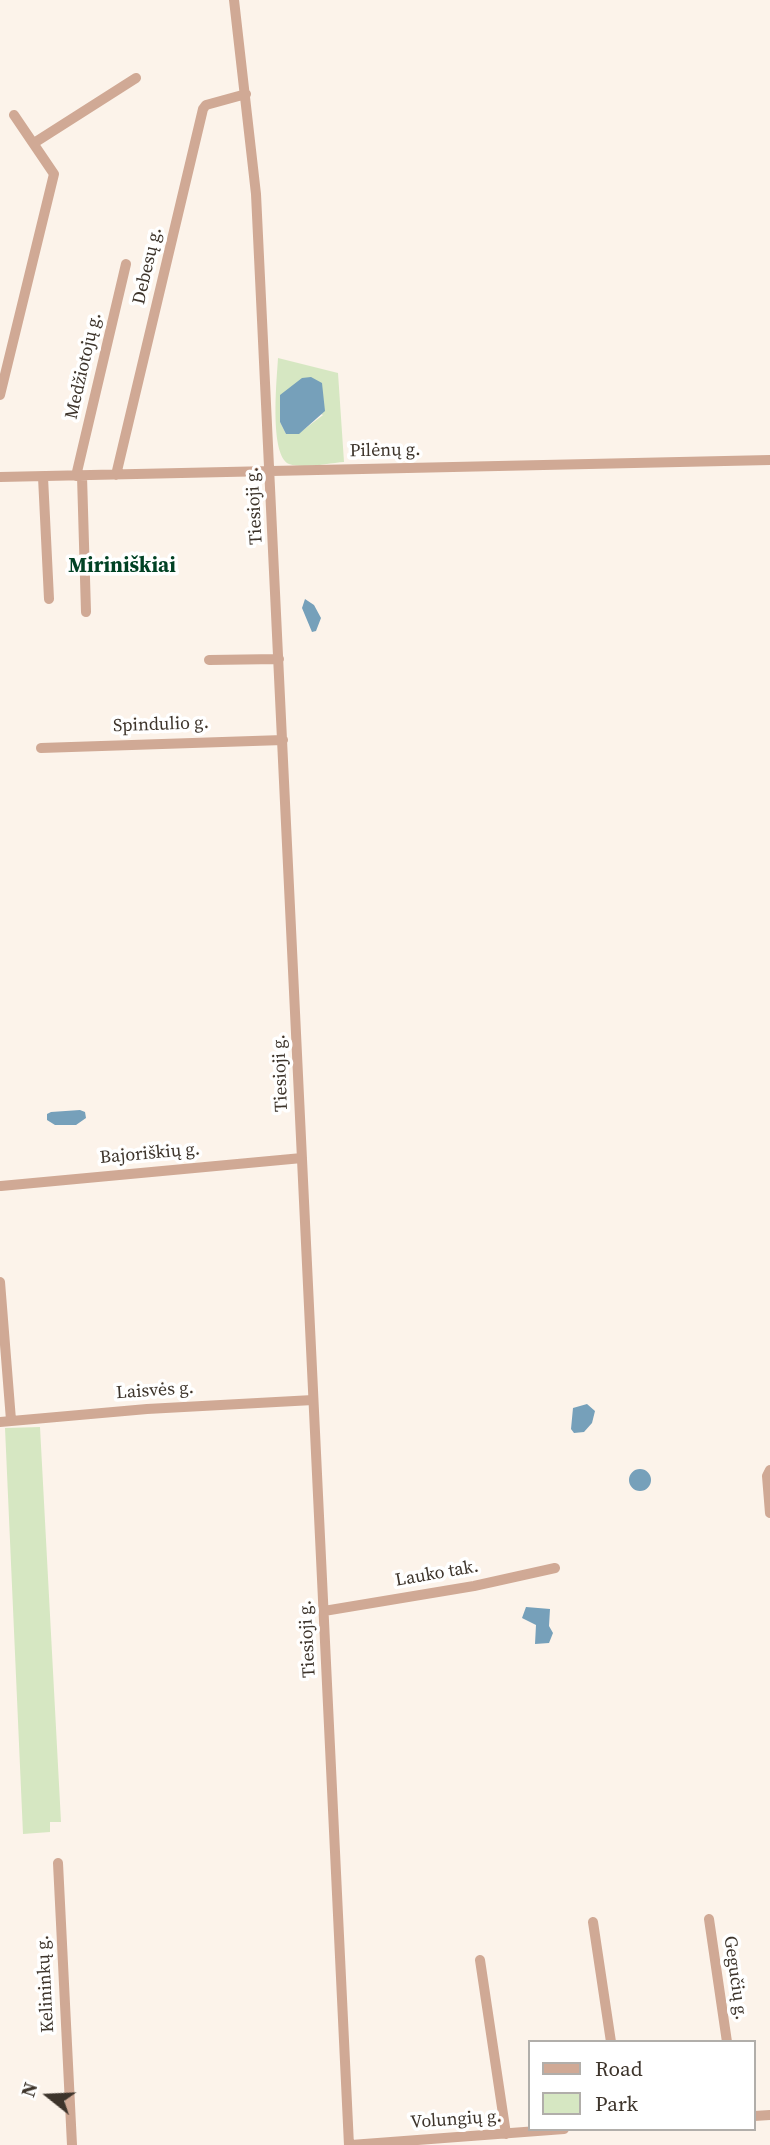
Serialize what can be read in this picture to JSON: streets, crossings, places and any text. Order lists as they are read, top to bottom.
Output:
{
  "streets": {
    "street": [
      "Debesų g.",
      "Medžiotojų g.",
      "Pilėnų g.",
      "Tiesioji g.",
      "Spindulio g.",
      "Bajoriškių g.",
      "Laisvės g.",
      "Lauko tak.",
      "Gegučių g.",
      "Kelininkų g.",
      "Volungių g."
    ]
  },
  "crossings": [
    ["Debesų g.", "Pilėnų g."],
    ["Debesų g.", "Tiesioji g."],
    ["Medžiotojų g.", "Pilėnų g."],
    ["Pilėnų g.", "Tiesioji g."],
    ["Tiesioji g.", "Spindulio g."],
    ["Tiesioji g.", "Bajoriškių g."],
    ["Tiesioji g.", "Laisvės g."],
    ["Tiesioji g.", "Lauko tak."],
    ["Tiesioji g.", "Volungių g."]
  ],
  "districts": ["Miriniškiai"],
  "legend": ["Road", "Park"],
  "north": "left"
}
